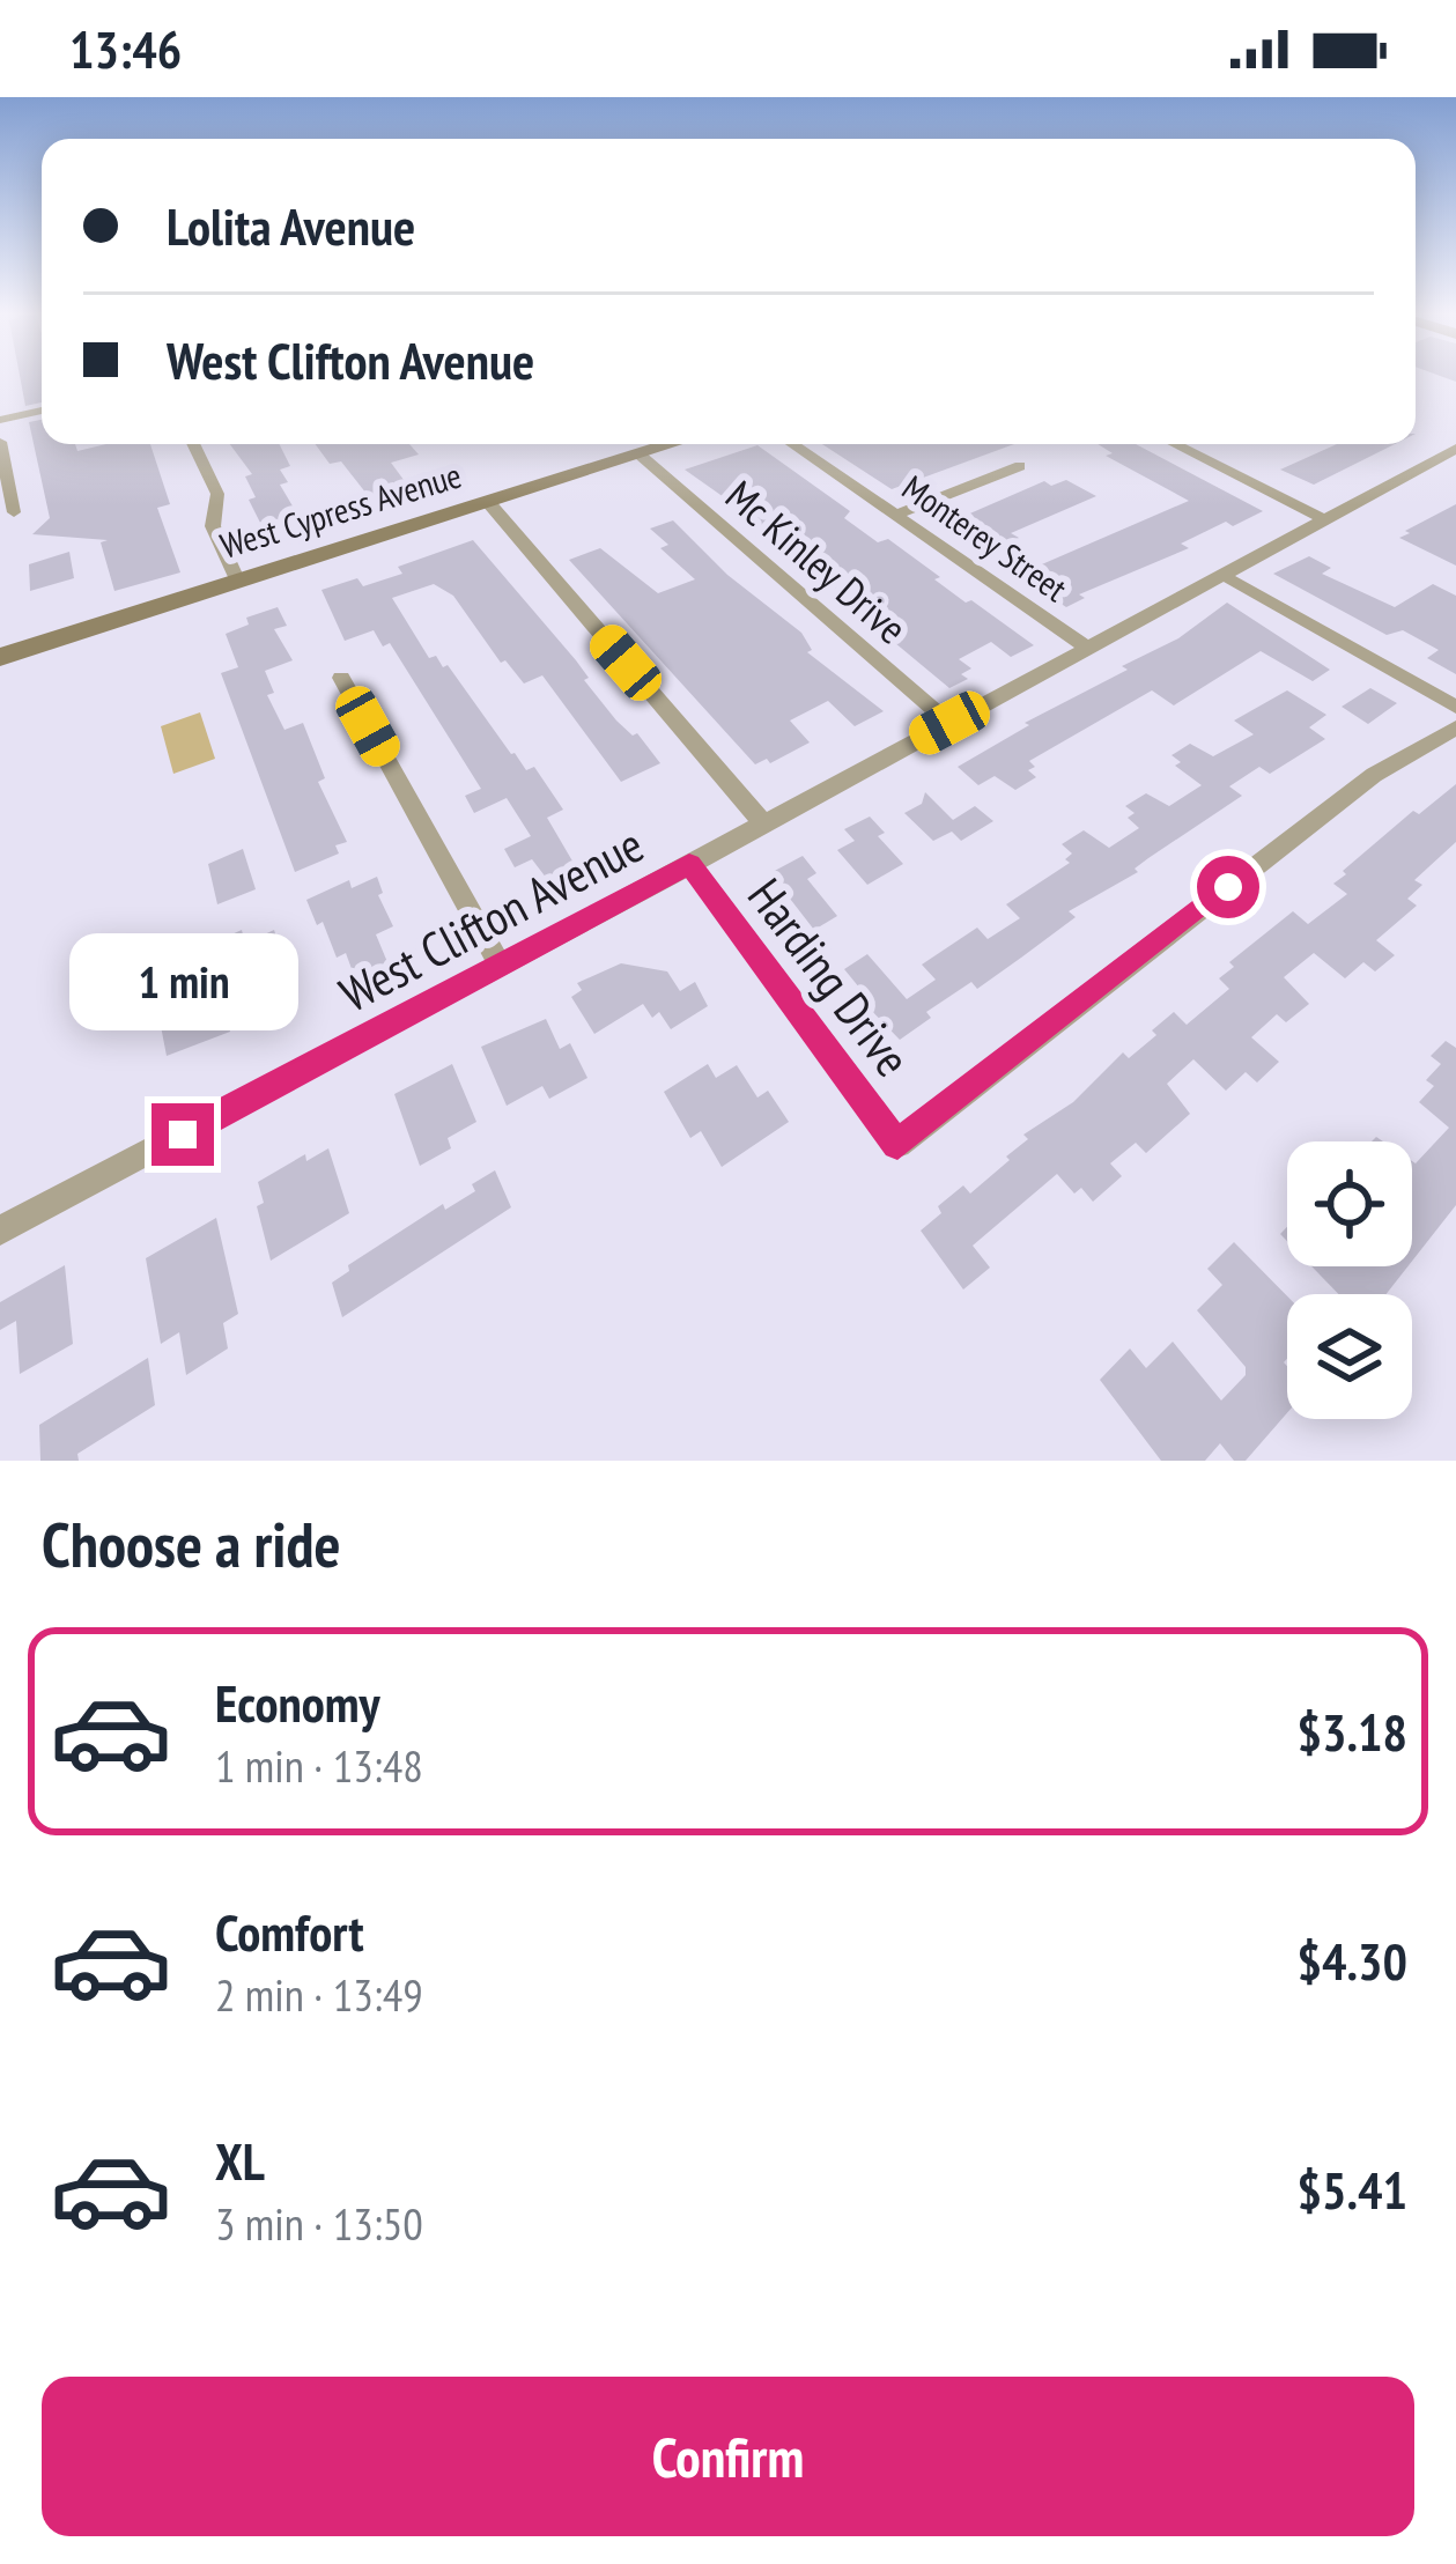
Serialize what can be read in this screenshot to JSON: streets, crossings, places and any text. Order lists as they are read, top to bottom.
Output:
{
  "streets": {
    "main road": ["West Cypress Avenue"],
    "street": [
      "Monterey Street",
      "Mc Kinley Drive",
      "West Clifton Avenue",
      "Harding Drive"
    ]
  },
  "crossings": [
    ["West Cypress Avenue", "Mc Kinley Drive"],
    ["West Cypress Avenue", "Harding Drive"],
    ["Monterey Street", "West Clifton Avenue"],
    ["Mc Kinley Drive", "West Clifton Avenue"],
    ["West Clifton Avenue", "Harding Drive"]
  ],
  "page": {
    "status": "13:46",
    "banner": ["Lolita Avenue", "West Clifton Avenue"],
    "bubble": "1 min",
    "heading": "Choose a ride",
    "list": [
      {
        "name": "Economy",
        "note": "1 min · 13:48",
        "value": "$3.18"
      },
      {
        "name": "Comfort",
        "note": "2 min · 13:49",
        "value": "$4.30"
      },
      {
        "name": "XL",
        "note": "3 min · 13:50",
        "value": "$5.41"
      }
    ],
    "buttons": "Confirm"
  }
}
